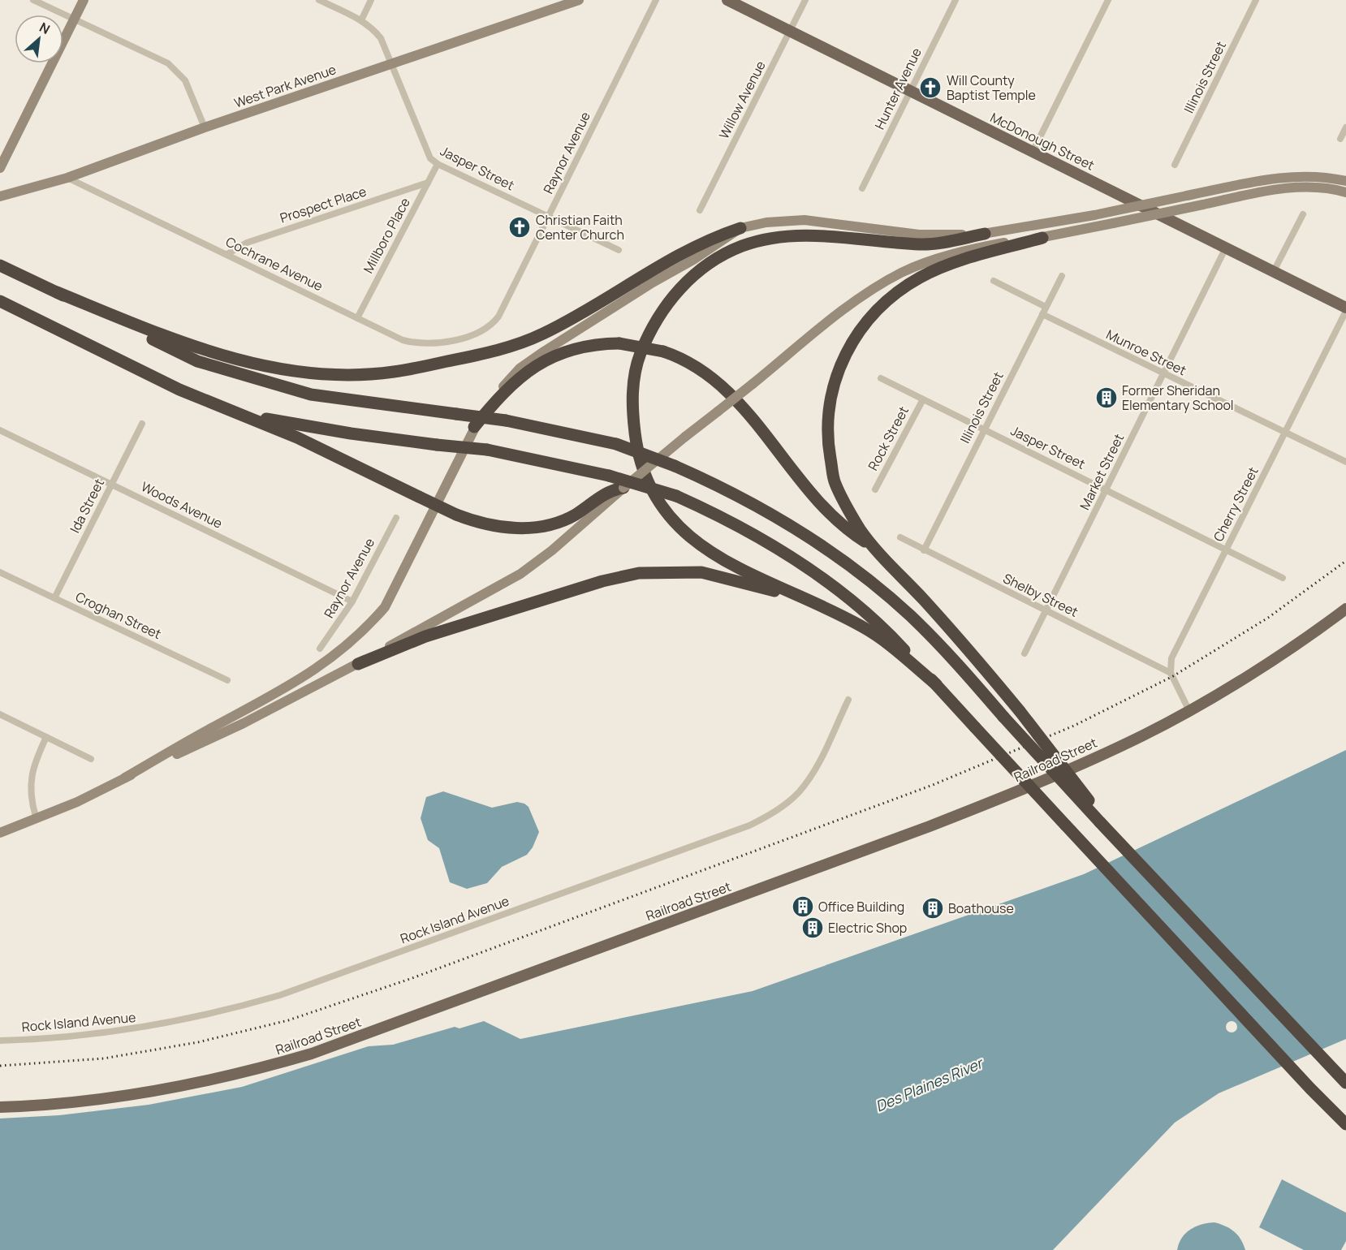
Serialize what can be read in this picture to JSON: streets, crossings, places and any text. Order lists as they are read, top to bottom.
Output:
{
  "streets": {
    "main road": ["McDonough Street", "Railroad Street"],
    "street": [
      "Illinois Street",
      "West Park Avenue",
      "Hunter Avenue",
      "Willow Avenue",
      "Raynor Avenue",
      "Jasper Street",
      "Prospect Place",
      "Millboro Place",
      "Cochrane Avenue",
      "Munroe Street",
      "Rock Street",
      "Market Street",
      "Cherry Street",
      "Woods Avenue",
      "Ida Street",
      "Shelby Street",
      "Croghan Street",
      "Rock Island Avenue"
    ]
  },
  "crossings": [
    ["Illinois Street", "Jasper Street"],
    ["Illinois Street", "Munroe Street"],
    ["Illinois Street", "Shelby Street"],
    ["West Park Avenue", "Jasper Street"],
    ["West Park Avenue", "Cochrane Avenue"],
    ["Hunter Avenue", "McDonough Street"],
    ["Willow Avenue", "McDonough Street"],
    ["McDonough Street", "Market Street"],
    ["McDonough Street", "Cherry Street"],
    ["Raynor Avenue", "Jasper Street"],
    ["Raynor Avenue", "Cochrane Avenue"],
    ["Raynor Avenue", "Woods Avenue"],
    ["Jasper Street", "Millboro Place"],
    ["Jasper Street", "Rock Street"],
    ["Jasper Street", "Market Street"],
    ["Jasper Street", "Cherry Street"],
    ["Prospect Place", "Millboro Place"],
    ["Prospect Place", "Cochrane Avenue"],
    ["Millboro Place", "Cochrane Avenue"],
    ["Munroe Street", "Market Street"],
    ["Munroe Street", "Cherry Street"],
    ["Market Street", "Shelby Street"],
    ["Cherry Street", "Shelby Street"],
    ["Woods Avenue", "Ida Street"],
    ["Ida Street", "Croghan Street"]
  ],
  "water": ["Des Plaines River"],
  "places": {
    "church": ["Will County Baptist Temple", "Christian Faith Center Church"],
    "building": [
      "Former Sheridan Elementary School",
      "Office Building",
      "Boathouse",
      "Electric Shop"
    ]
  },
  "north": "top right"
}
